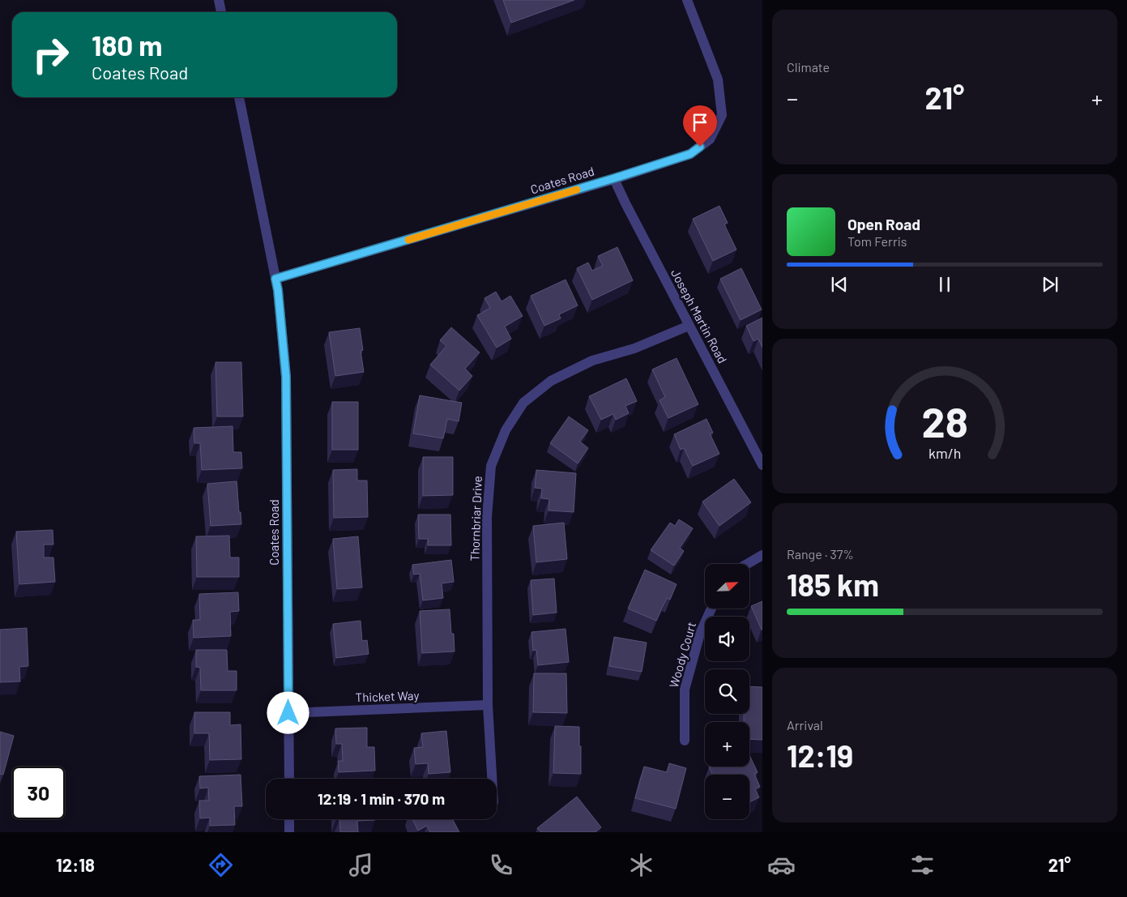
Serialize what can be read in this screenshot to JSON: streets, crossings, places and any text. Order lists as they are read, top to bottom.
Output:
{
  "streets": {
    "street": [
      "Coates Road",
      "Joseph Martin Road",
      "Thornbriar Drive",
      "Woody Court",
      "Thicket Way"
    ]
  },
  "crossings": [
    ["Coates Road", "Joseph Martin Road"],
    ["Coates Road", "Thicket Way"],
    ["Joseph Martin Road", "Thornbriar Drive"],
    ["Thornbriar Drive", "Thicket Way"]
  ],
  "north": "top right",
  "page": {
    "tile": [
      "Climate",
      ["Range · 37%", "185 km"],
      ["Arrival", "12:19"]
    ],
    "turn": ["180 m", "Coates Road"],
    "heat": ["−", "21°", "+"],
    "song": ["Open Road", "Tom Ferris"],
    "map_buttons": ["+", "−"],
    "limit": "30",
    "trip": "12:19 · 1 min · 370 m",
    "tabs": ["12:18", "21°"],
    "gauge": ["28", "km/h"]
  }
}
